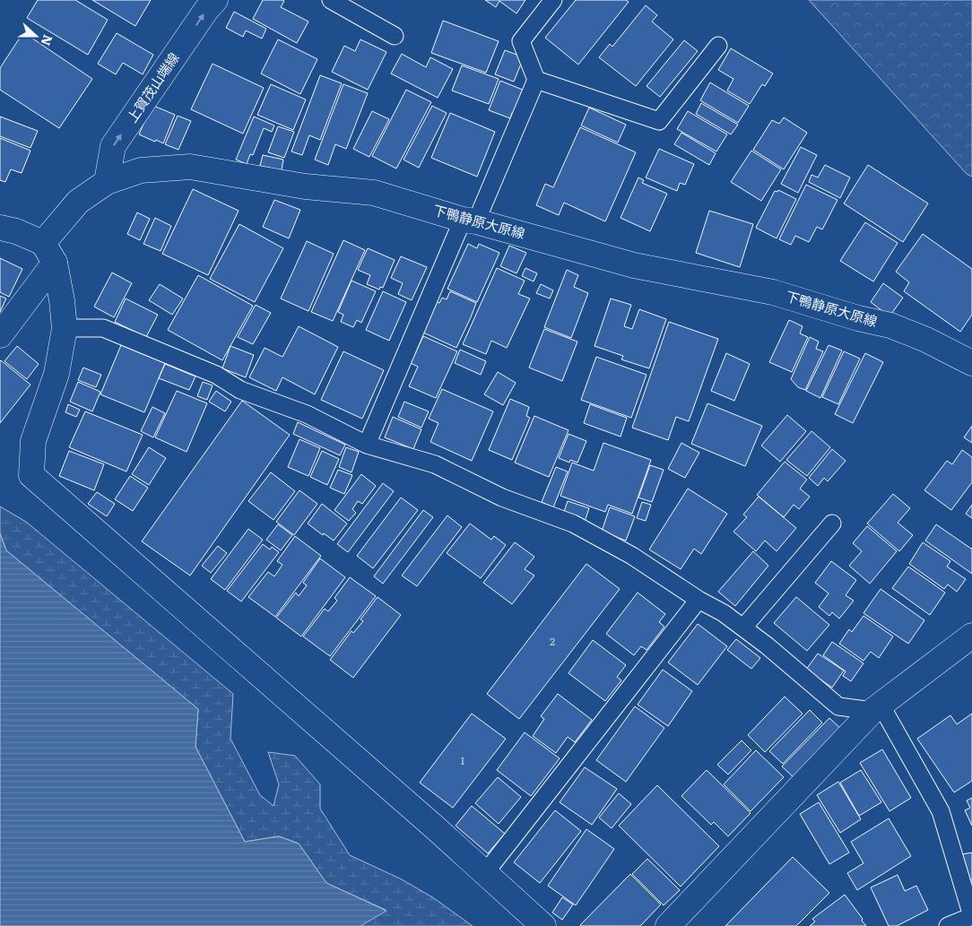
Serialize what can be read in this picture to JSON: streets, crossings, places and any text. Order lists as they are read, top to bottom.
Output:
{
  "streets": {
    "street": ["上賀茂山端線", "下鴨静原大原線"]
  },
  "crossings": [
    ["上賀茂山端線", "下鴨静原大原線"]
  ],
  "one_way": ["上賀茂山端線"],
  "house_numbers": ["2", "1"],
  "north": "right"
}
